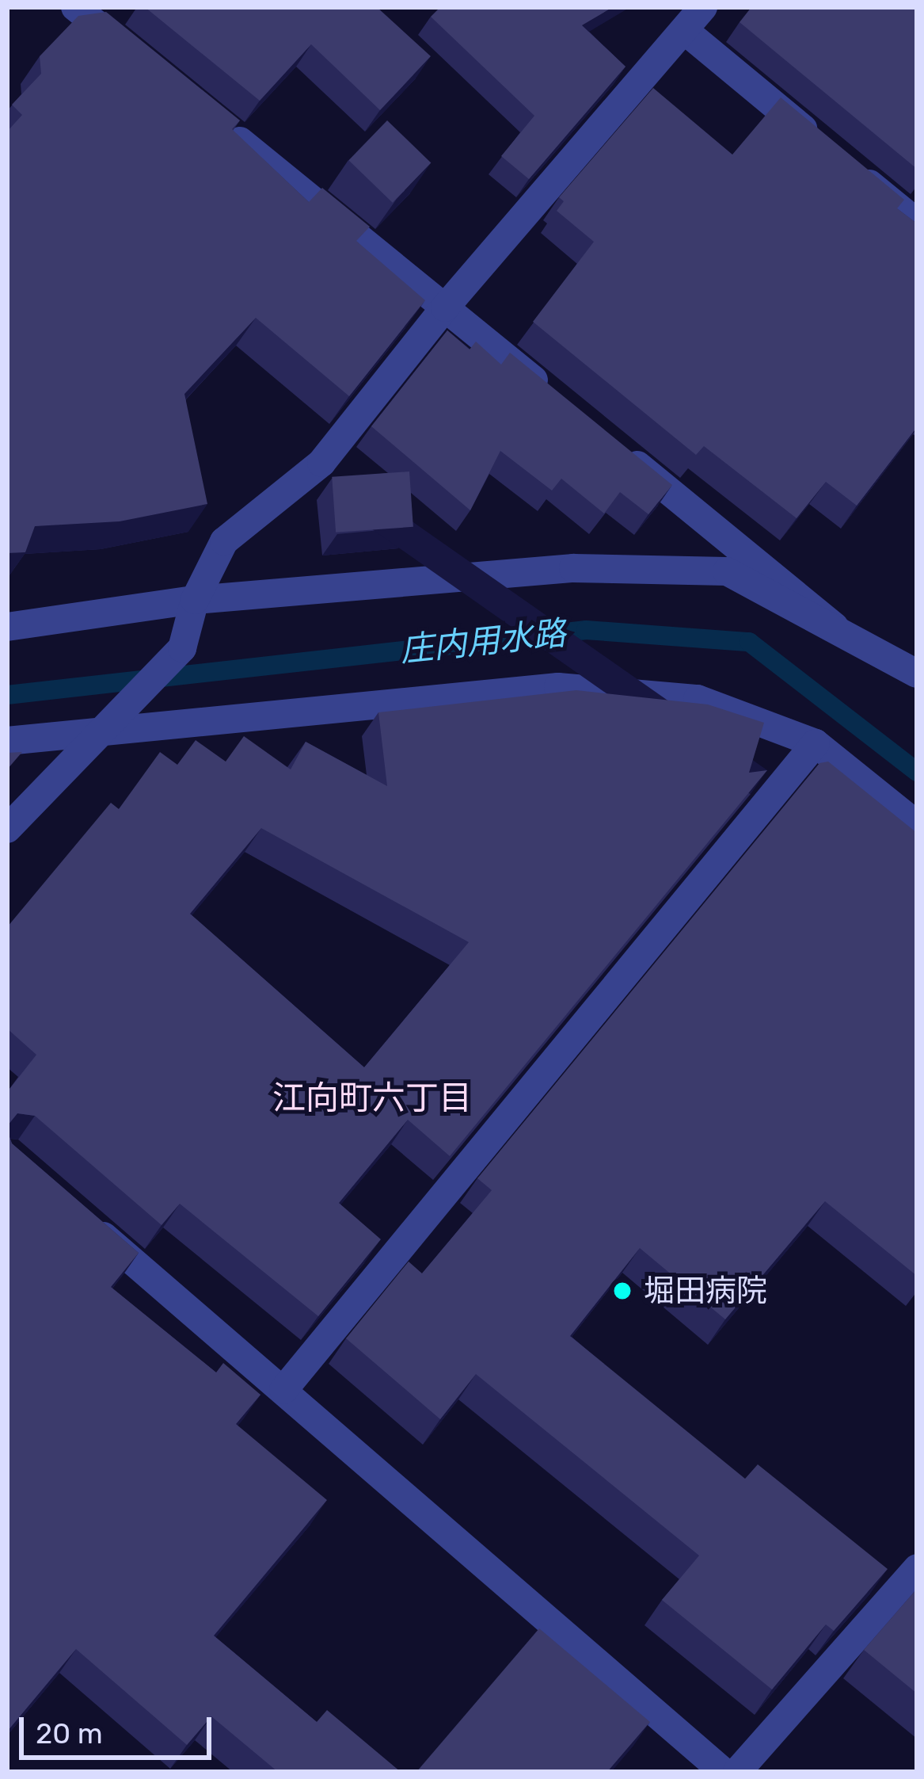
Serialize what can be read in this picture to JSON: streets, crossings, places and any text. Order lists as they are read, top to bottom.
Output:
{
  "districts": ["江向町六丁目"],
  "water": ["庄内用水路"],
  "places": ["堀田病院"],
  "scale_bar": "20 m"
}
